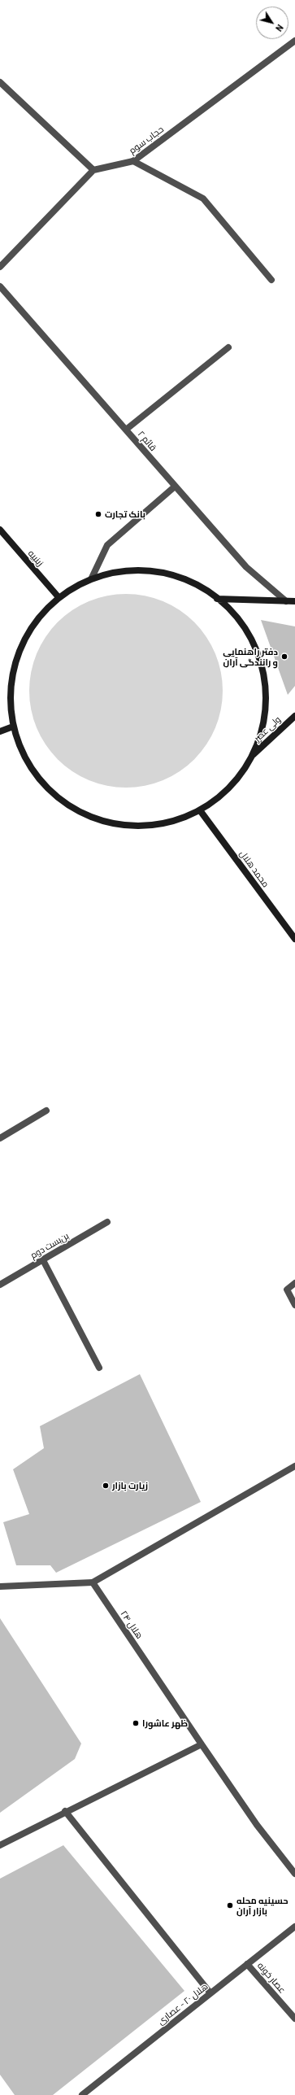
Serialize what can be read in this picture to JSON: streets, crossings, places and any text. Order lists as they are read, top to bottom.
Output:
{
  "streets": {
    "main road": ["زینبیه", "ولی عصر", "محمد هلال"],
    "street": [
      "حجاب سوم",
      "قائم ۲",
      "بن‌بست دوم",
      "هلال ۲۴",
      "عصار خونه",
      "هلال ۲۰ - عصاری"
    ]
  },
  "crossings": [
    ["عصار خونه", "هلال ۲۰ - عصاری"]
  ],
  "places": [
    "بانک تجارت",
    "دفتر راهنمایی و رانندگی آران",
    "زیارت بازار",
    "ظهر عاشورا",
    "حسینیه محله بازار آران"
  ],
  "north": "bottom right"
}
